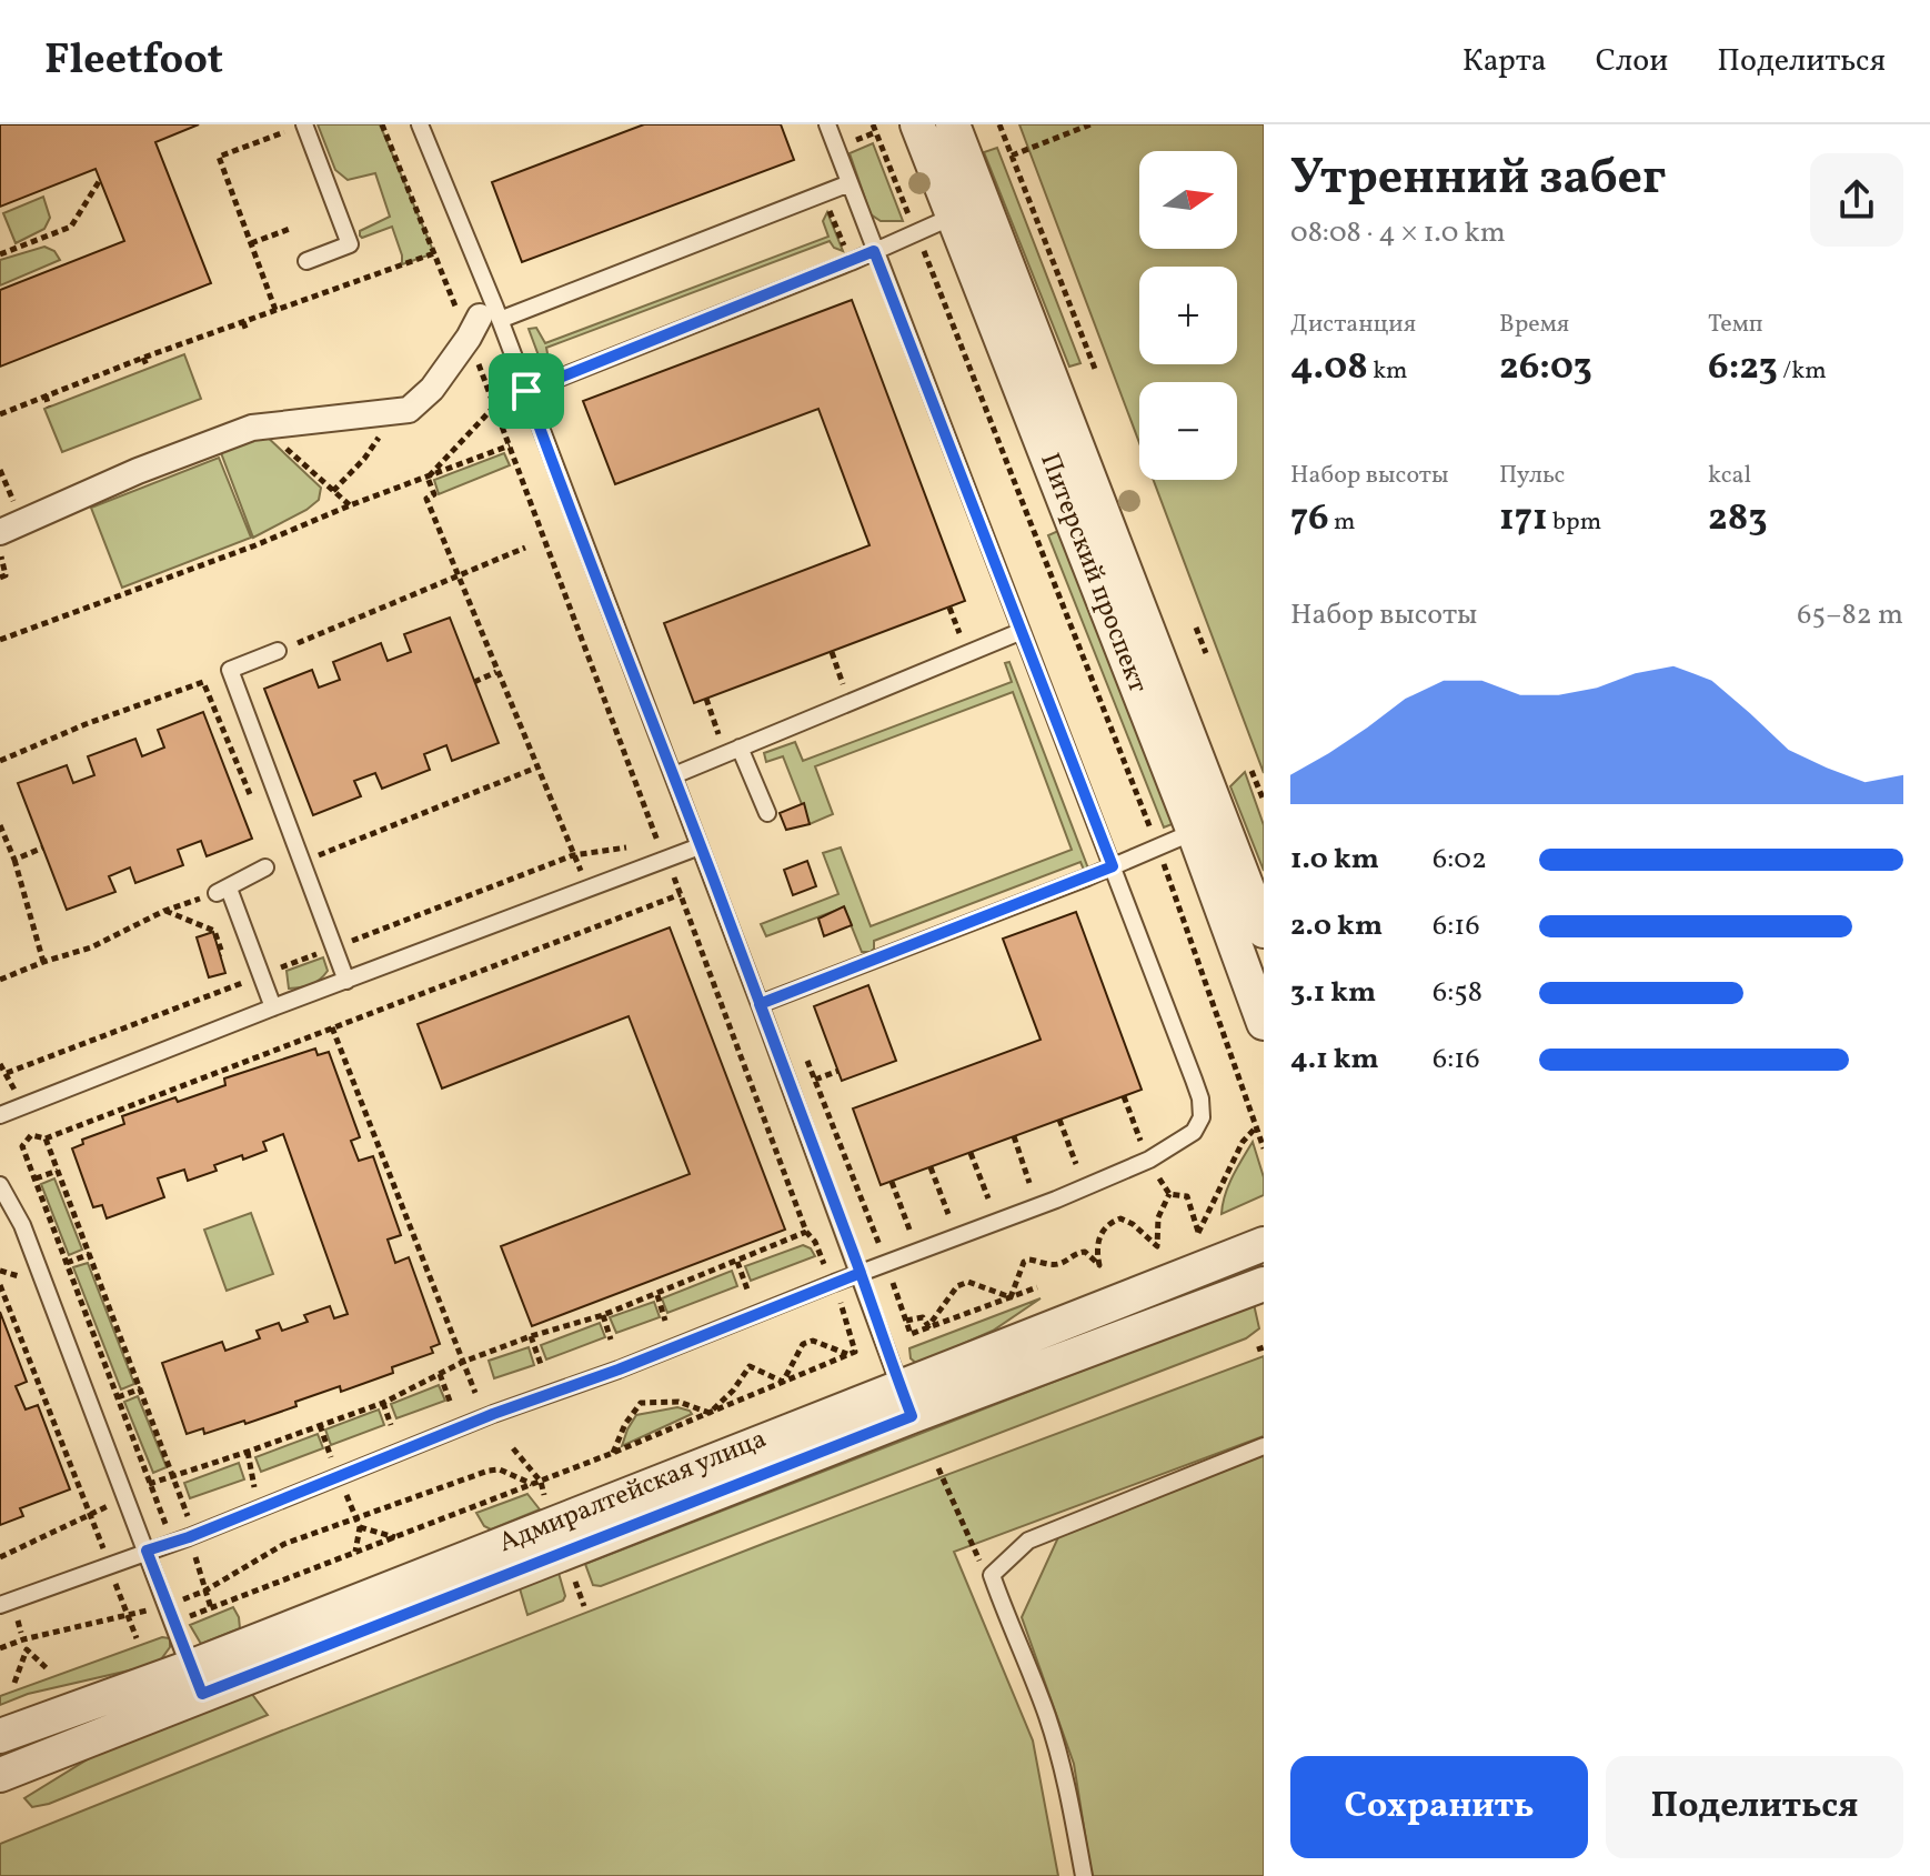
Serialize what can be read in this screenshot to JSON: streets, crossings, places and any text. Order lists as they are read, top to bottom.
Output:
{
  "streets": {
    "street": ["Питерский проспект", "Адмиралтейская улица"]
  },
  "north": "right",
  "page": {
    "header": "Fleetfoot",
    "nav": ["Карта", "Слои", "Поделиться"],
    "heading": ["Утренний забег", "08:08 · 4 × 1.0 km"],
    "map_buttons": ["+", "−"],
    "stats": [
      ["Дистанция", "4.08 km"],
      ["Время", "26:03"],
      ["Темп", "6:23 /km"],
      ["Набор высоты", "76 m"],
      ["Пульс", "171 bpm"],
      ["kcal", "283"]
    ],
    "chart": ["Набор высоты", "65–82 m"],
    "list": [
      {
        "name": "1.0 km",
        "note": "6:02"
      },
      {
        "name": "2.0 km",
        "note": "6:16"
      },
      {
        "name": "3.1 km",
        "note": "6:58"
      },
      {
        "name": "4.1 km",
        "note": "6:16"
      }
    ],
    "buttons": ["Сохранить", "Поделиться"]
  }
}
